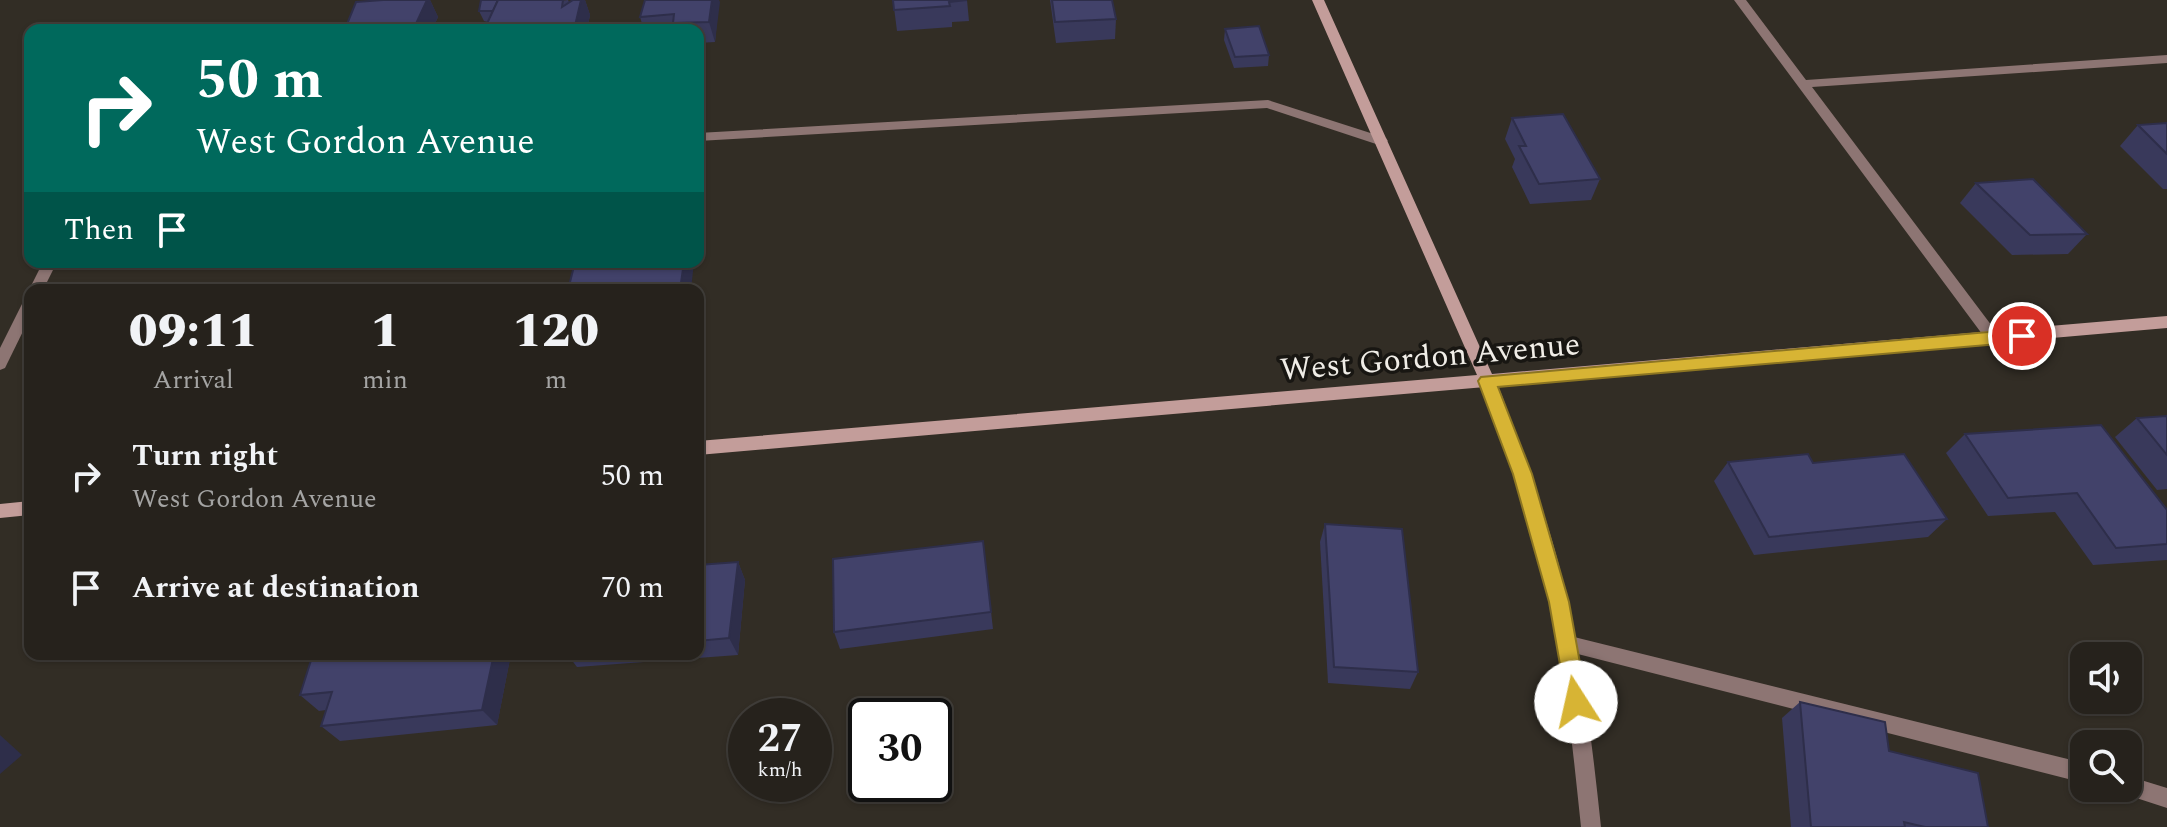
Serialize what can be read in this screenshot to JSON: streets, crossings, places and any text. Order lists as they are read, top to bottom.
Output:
{
  "streets": {
    "street": ["West Gordon Avenue"]
  },
  "page": {
    "turn": ["50 m", "West Gordon Avenue"],
    "then": "Then",
    "eta": [
      "09:11",
      "Arrival",
      "1",
      "min",
      "120",
      "m"
    ],
    "list": [
      {
        "name": "Turn right",
        "note": "West Gordon Avenue",
        "value": "50 m"
      },
      {
        "name": "Arrive at destination",
        "value": "70 m"
      }
    ],
    "speed": "27 km/h",
    "limit": "30"
  }
}
